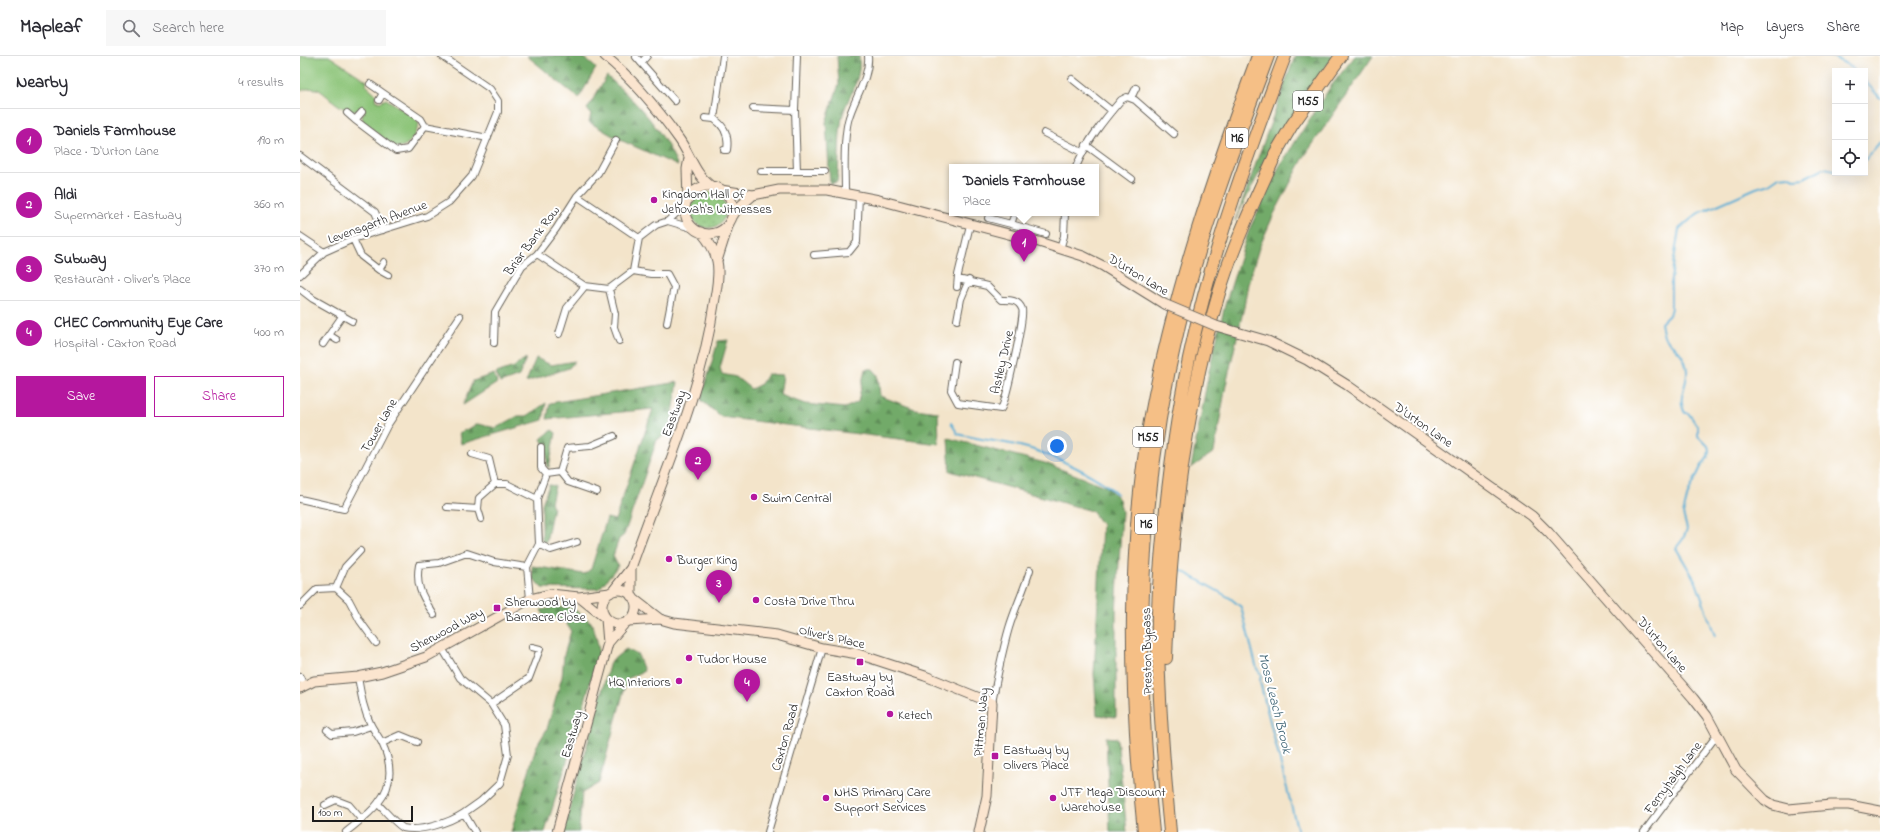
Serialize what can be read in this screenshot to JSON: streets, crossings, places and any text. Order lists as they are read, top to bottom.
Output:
{
  "streets": {
    "highway": ["M55", "M6", "Preston Bypass"],
    "street": [
      "Levensgarth Avenue",
      "Briar Bank Row",
      "D'Urton Lane",
      "Astley Drive",
      "Eastway",
      "Tower Lane",
      "Sherwood Way",
      "Oliver's Place",
      "Pittman Way",
      "Caxton Road",
      "Fernyhalgh Lane"
    ]
  },
  "crossings": [
    ["M55", "M6"],
    ["M55", "Preston Bypass"],
    ["M6", "Preston Bypass"],
    ["D'Urton Lane", "Eastway"],
    ["D'Urton Lane", "Fernyhalgh Lane"],
    ["Eastway", "Sherwood Way"],
    ["Eastway", "Oliver's Place"],
    ["Sherwood Way", "Oliver's Place"],
    ["Oliver's Place", "Pittman Way"],
    ["Oliver's Place", "Caxton Road"]
  ],
  "water": ["Moss Leach Brook"],
  "places": {
    "other": [
      "Kingdom Hall of Jehovah's Witnesses",
      "Swim Central",
      "Burger King",
      "Costa Drive Thru",
      "Tudor House",
      "HQ Interiors",
      "Ketech",
      "NHS Primary Care Support Services",
      "JTF Mega Discount Warehouse"
    ],
    "transit": ["Sherwood by Barnacre Close", "Eastway by Caxton Road", "Eastway by Olivers Place"]
  },
  "scale_bar": "100 m",
  "page": {
    "header": "Mapleaf",
    "search": "Search here",
    "nav": ["Map", "Layers", "Share"],
    "heading": ["Nearby", "4 results"],
    "map_buttons": ["+", "−"],
    "list": [
      {
        "mark": "1",
        "name": "Daniels Farmhouse",
        "note": "Place · D'Urton Lane",
        "value": "190 m"
      },
      {
        "mark": "2",
        "name": "Aldi",
        "note": "Supermarket · Eastway",
        "value": "360 m"
      },
      {
        "mark": "3",
        "name": "Subway",
        "note": "Restaurant · Oliver's Place",
        "value": "370 m"
      },
      {
        "mark": "4",
        "name": "CHEC Community Eye Care",
        "note": "Hospital · Caxton Road",
        "value": "400 m"
      }
    ],
    "popup": ["Daniels Farmhouse", "Place"],
    "pins": [
      "1",
      "2",
      "3",
      "4"
    ],
    "buttons": ["Save", "Share"],
    "scale": "100 m"
  }
}
